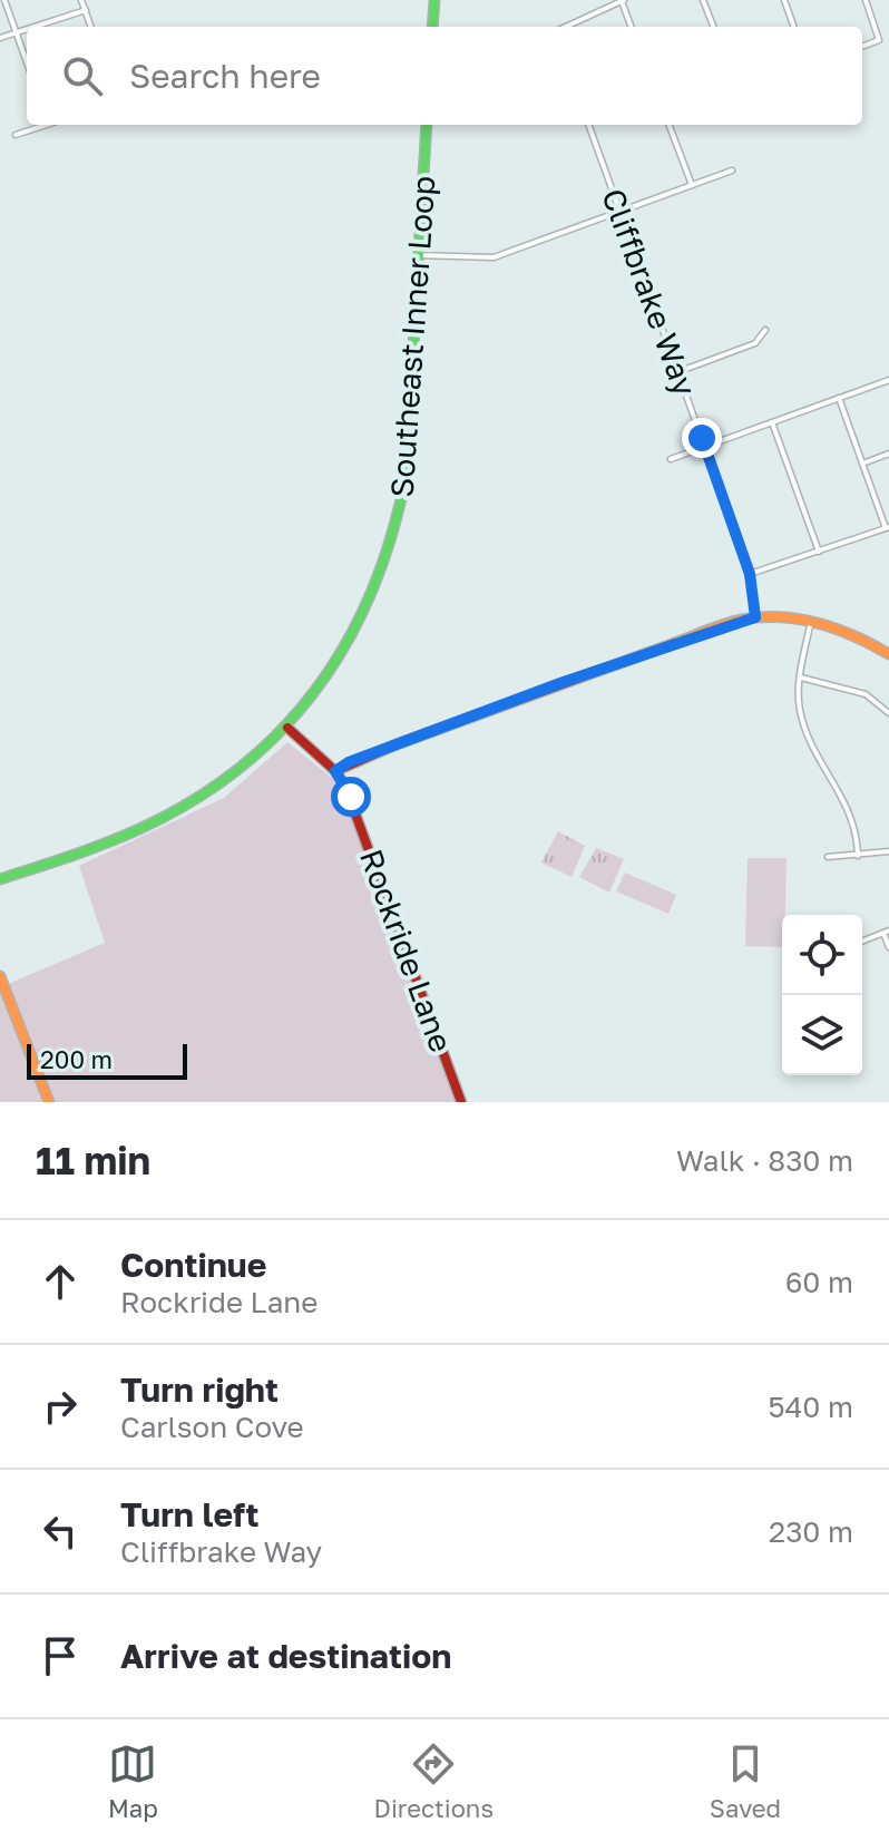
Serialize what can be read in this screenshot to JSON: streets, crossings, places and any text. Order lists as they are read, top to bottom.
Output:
{
  "streets": {
    "street": ["Cliffbrake Way", "Southeast Inner Loop", "Rockride Lane"]
  },
  "crossings": [
    ["Southeast Inner Loop", "Rockride Lane"]
  ],
  "scale_bar": "200 m",
  "page": {
    "search": "Search here",
    "scale": "200 m",
    "heading": ["11 min", "Walk · 830 m"],
    "list": [
      ["Continue", "Rockride Lane", "60 m"],
      ["Turn right", "Carlson Cove", "540 m"],
      ["Turn left", "Cliffbrake Way", "230 m"],
      "Arrive at destination"
    ],
    "nav": ["Map", "Directions", "Saved"]
  }
}
